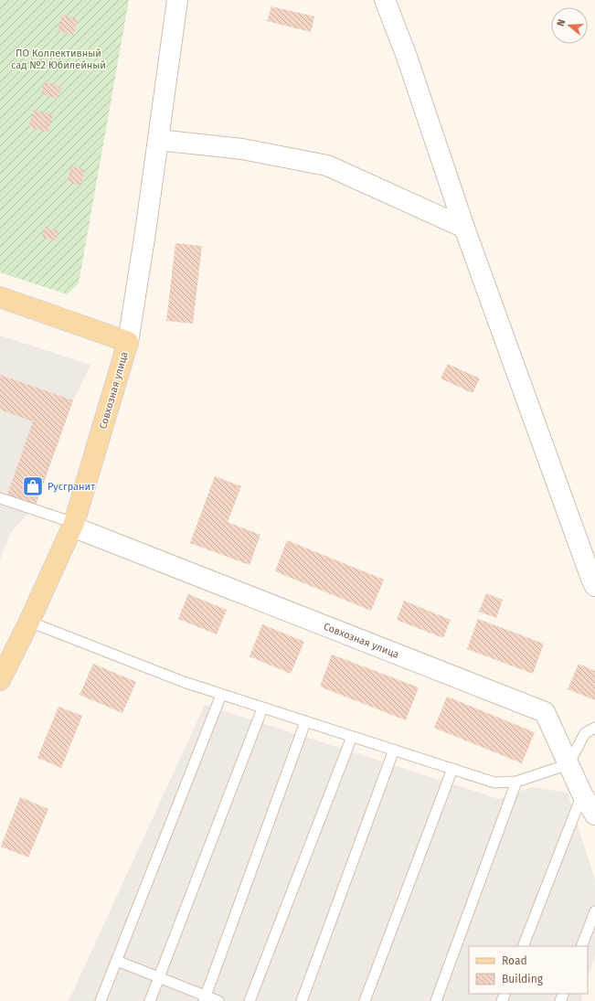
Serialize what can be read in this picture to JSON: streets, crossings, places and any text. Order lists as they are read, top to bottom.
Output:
{
  "streets": {
    "main road": ["Совхозная улица"]
  },
  "parks": ["ПО Коллективный сад №2 Юбилейный"],
  "places": {
    "shop": ["Русгранит"]
  },
  "legend": ["Road", "Building"],
  "north": "left"
}
